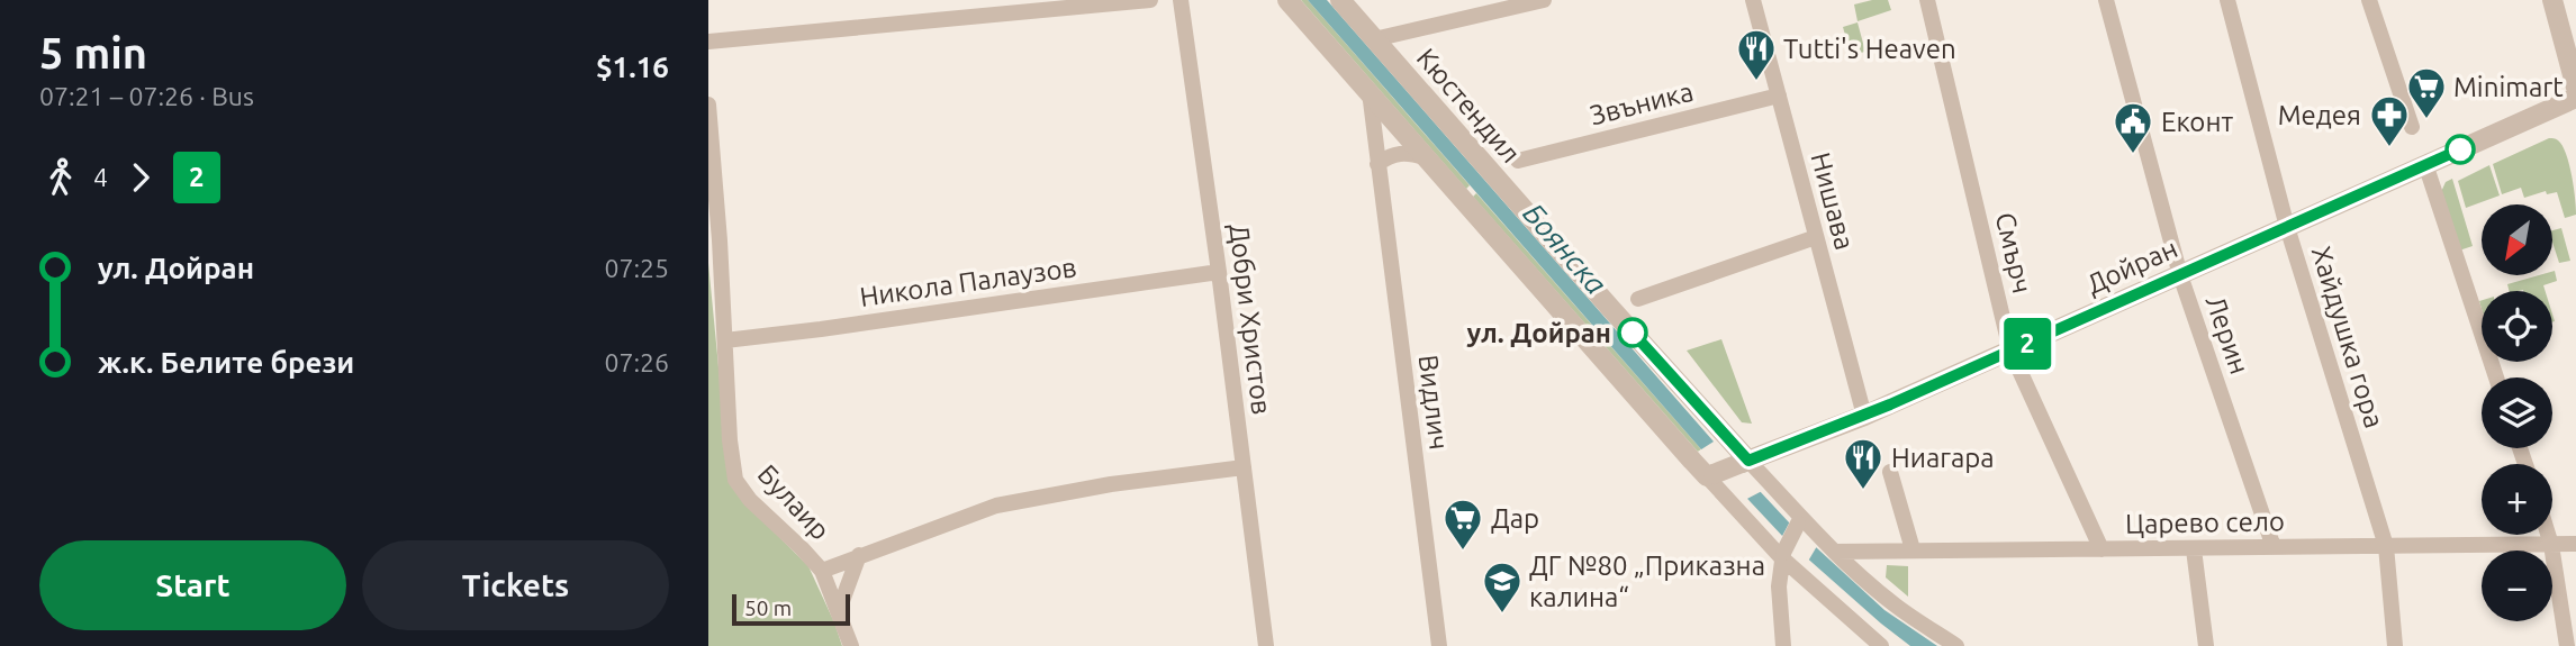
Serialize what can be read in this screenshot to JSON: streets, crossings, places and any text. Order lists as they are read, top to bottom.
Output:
{
  "streets": {
    "street": [
      "Звъника",
      "Кюстендил",
      "Нишава",
      "Смърч",
      "Дойран",
      "Никола Палаузов",
      "Добри Христов",
      "Лерин",
      "Хайдушка гора",
      "Видлич",
      "Булаир",
      "Царево село"
    ]
  },
  "crossings": [
    ["Звъника", "Нишава"],
    ["Кюстендил", "Дойран"],
    ["Кюстендил", "Царево село"],
    ["Нишава", "Дойран"],
    ["Смърч", "Дойран"],
    ["Смърч", "Царево село"],
    ["Дойран", "Лерин"],
    ["Дойран", "Хайдушка гора"],
    ["Никола Палаузов", "Добри Христов"],
    ["Никола Палаузов", "Булаир"],
    ["Лерин", "Царево село"],
    ["Хайдушка гора", "Царево село"]
  ],
  "water": ["Боянска"],
  "places": {
    "restaurant": ["Tutti's Heaven", "Ниагара"],
    "supermarket": ["Minimart", "Дар"],
    "pharmacy": ["Медея"],
    "public building": ["Еконт"],
    "other": ["ул. Дойран"],
    "school or university": ["ДГ №80 „Приказна калина“"]
  },
  "lines": ["bus line 2"],
  "scale_bar": "50 m",
  "north": "bottom left",
  "page": {
    "heading": ["5 min", "07:21 – 07:26 · Bus", "$1.16"],
    "on_map": "2",
    "legs": ["4", "2"],
    "map_buttons": ["+", "−"],
    "list": [
      {
        "name": "ул. Дойран",
        "value": "07:25"
      },
      {
        "name": "ж.к. Белите брези",
        "value": "07:26"
      }
    ],
    "buttons": ["Start", "Tickets"],
    "scale": "50 m"
  }
}
